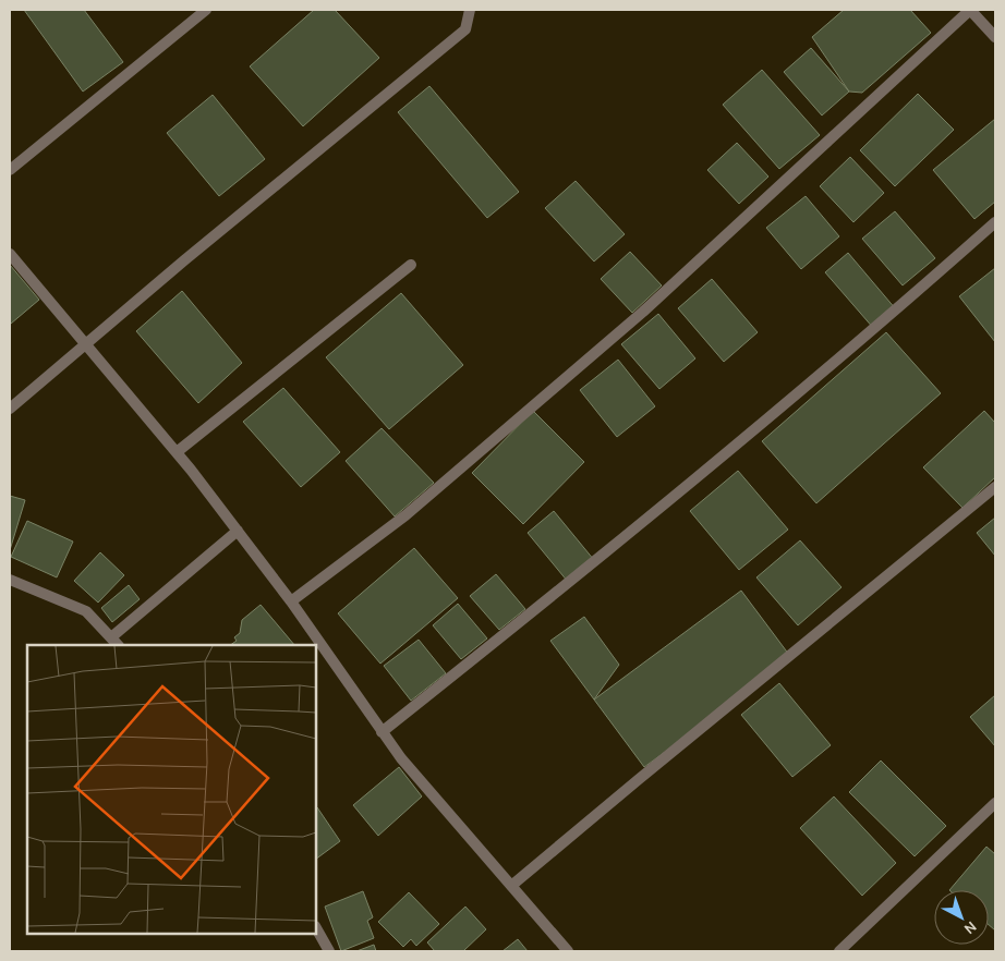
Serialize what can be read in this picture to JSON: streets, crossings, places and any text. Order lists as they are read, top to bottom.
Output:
{
  "north": "bottom right"
}
